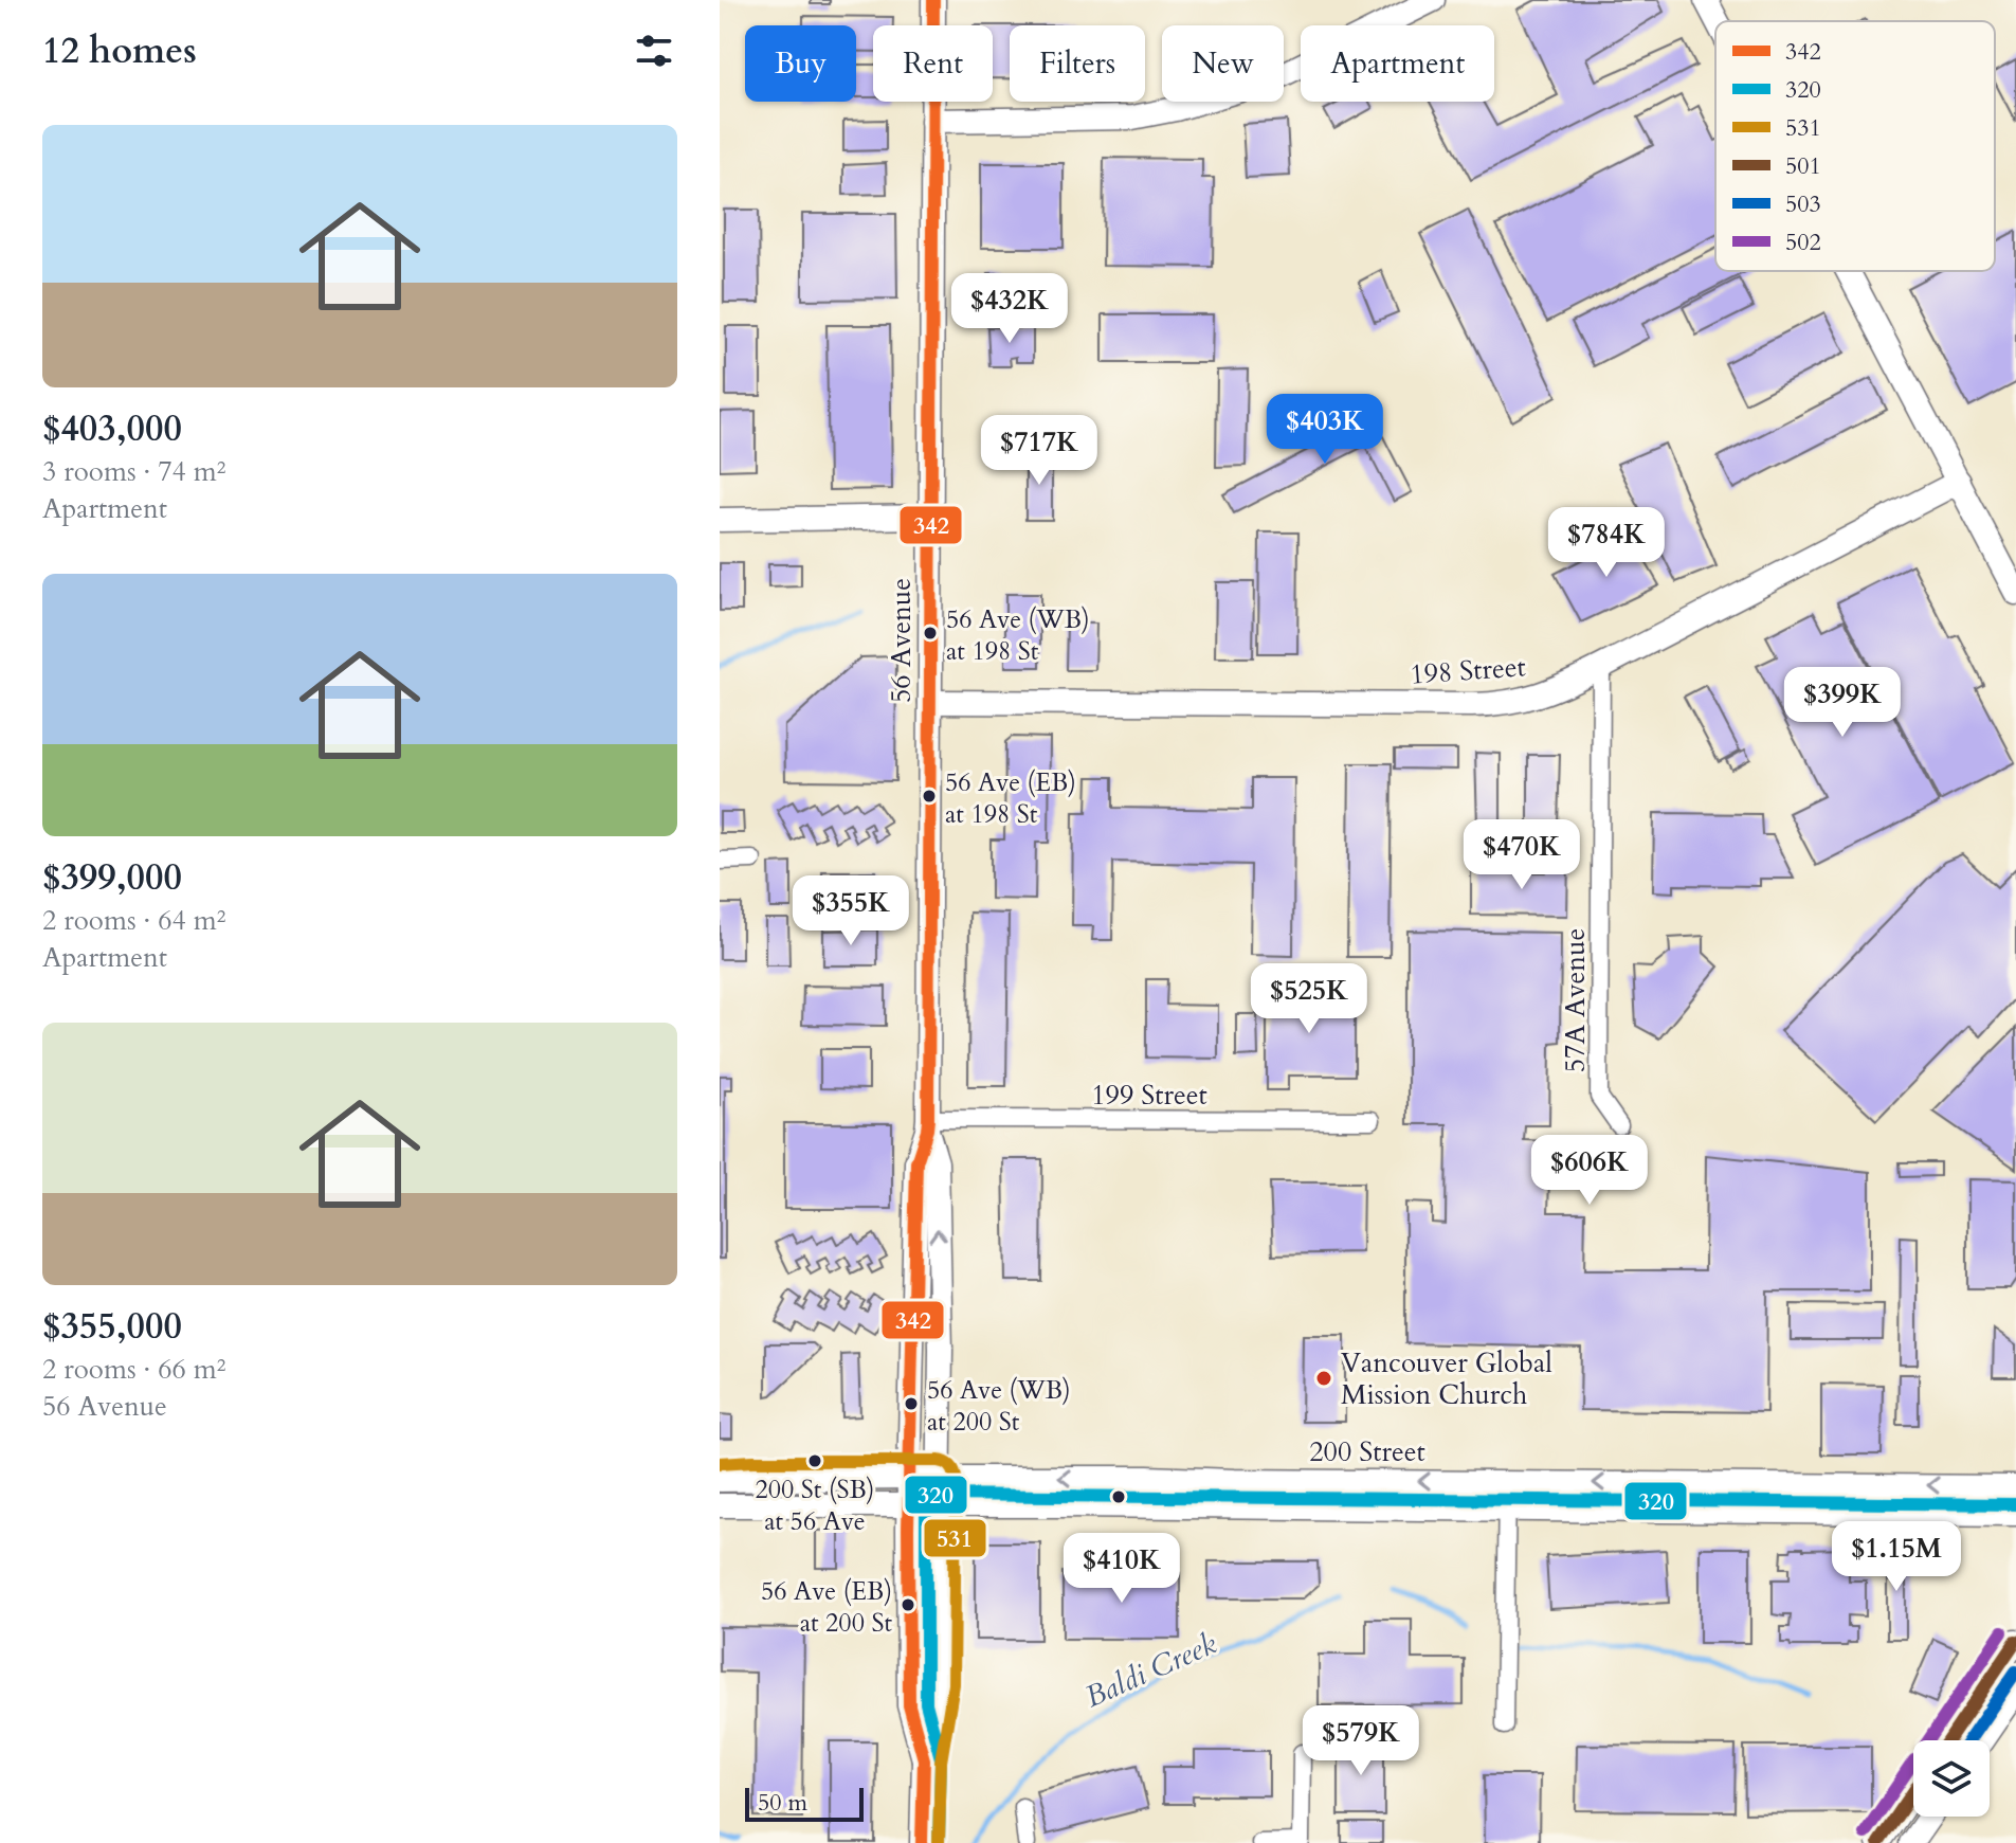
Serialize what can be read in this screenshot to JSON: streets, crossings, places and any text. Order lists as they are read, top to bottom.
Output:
{
  "streets": {
    "main road": ["56 Avenue", "198 Street", "200 Street"],
    "street": ["57A Avenue", "199 Street"]
  },
  "crossings": [
    ["56 Avenue", "198 Street"],
    ["56 Avenue", "199 Street"],
    ["56 Avenue", "200 Street"],
    ["198 Street", "57A Avenue"]
  ],
  "water": ["Baldi Creek"],
  "places": [
    "56 Ave (WB) at 198 St",
    "56 Ave (EB) at 198 St",
    "Vancouver Global Mission Church",
    "56 Ave (WB) at 200 St",
    "200 St (SB) at 56 Ave",
    "56 Ave (EB) at 200 St"
  ],
  "lines": [
    "transit line 342",
    "transit line 531",
    "transit line 320",
    "transit line 502",
    "transit line 501",
    "transit line 503"
  ],
  "legend": [
    "342",
    "320",
    "531",
    "501",
    "503",
    "502"
  ],
  "scale_bar": "50 m",
  "page": {
    "heading": "12 homes",
    "chip": [
      "Buy",
      "Rent",
      "Filters",
      "New",
      "Apartment"
    ],
    "list": [
      {
        "name": "$403,000",
        "note": "3 rooms · 74 m² · Apartment"
      },
      {
        "name": "$399,000",
        "note": "2 rooms · 64 m² · Apartment"
      },
      {
        "name": "$355,000",
        "note": "2 rooms · 66 m² · 56 Avenue"
      }
    ],
    "price": [
      "$432K",
      "$403K",
      "$717K",
      "$784K",
      "$399K",
      "$470K",
      "$355K",
      "$525K",
      "$606K",
      "$1.15M",
      "$410K",
      "$579K"
    ],
    "scale": "50 m"
  }
}
